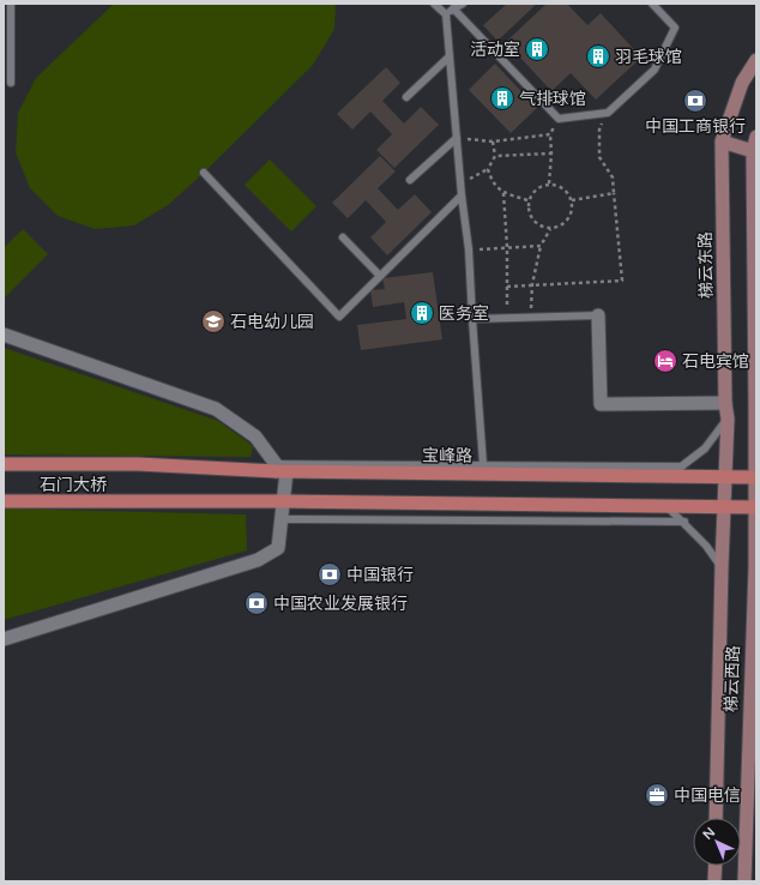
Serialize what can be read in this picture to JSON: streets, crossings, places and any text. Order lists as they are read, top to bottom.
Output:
{
  "streets": {
    "main road": [
      "梯云东路",
      "宝峰路",
      "石门大桥",
      "梯云西路"
    ]
  },
  "crossings": [
    ["梯云东路", "宝峰路"],
    ["梯云东路", "梯云西路"],
    ["宝峰路", "石门大桥"],
    ["宝峰路", "梯云西路"]
  ],
  "places": {
    "building": [
      "活动室",
      "羽毛球馆",
      "气排球馆",
      "医务室"
    ],
    "bank": ["中国工商银行", "中国银行", "中国农业发展银行"],
    "school or university": ["石电幼儿园"],
    "hotel": ["石电宾馆"],
    "office": ["中国电信"]
  },
  "north": "top left"
}
